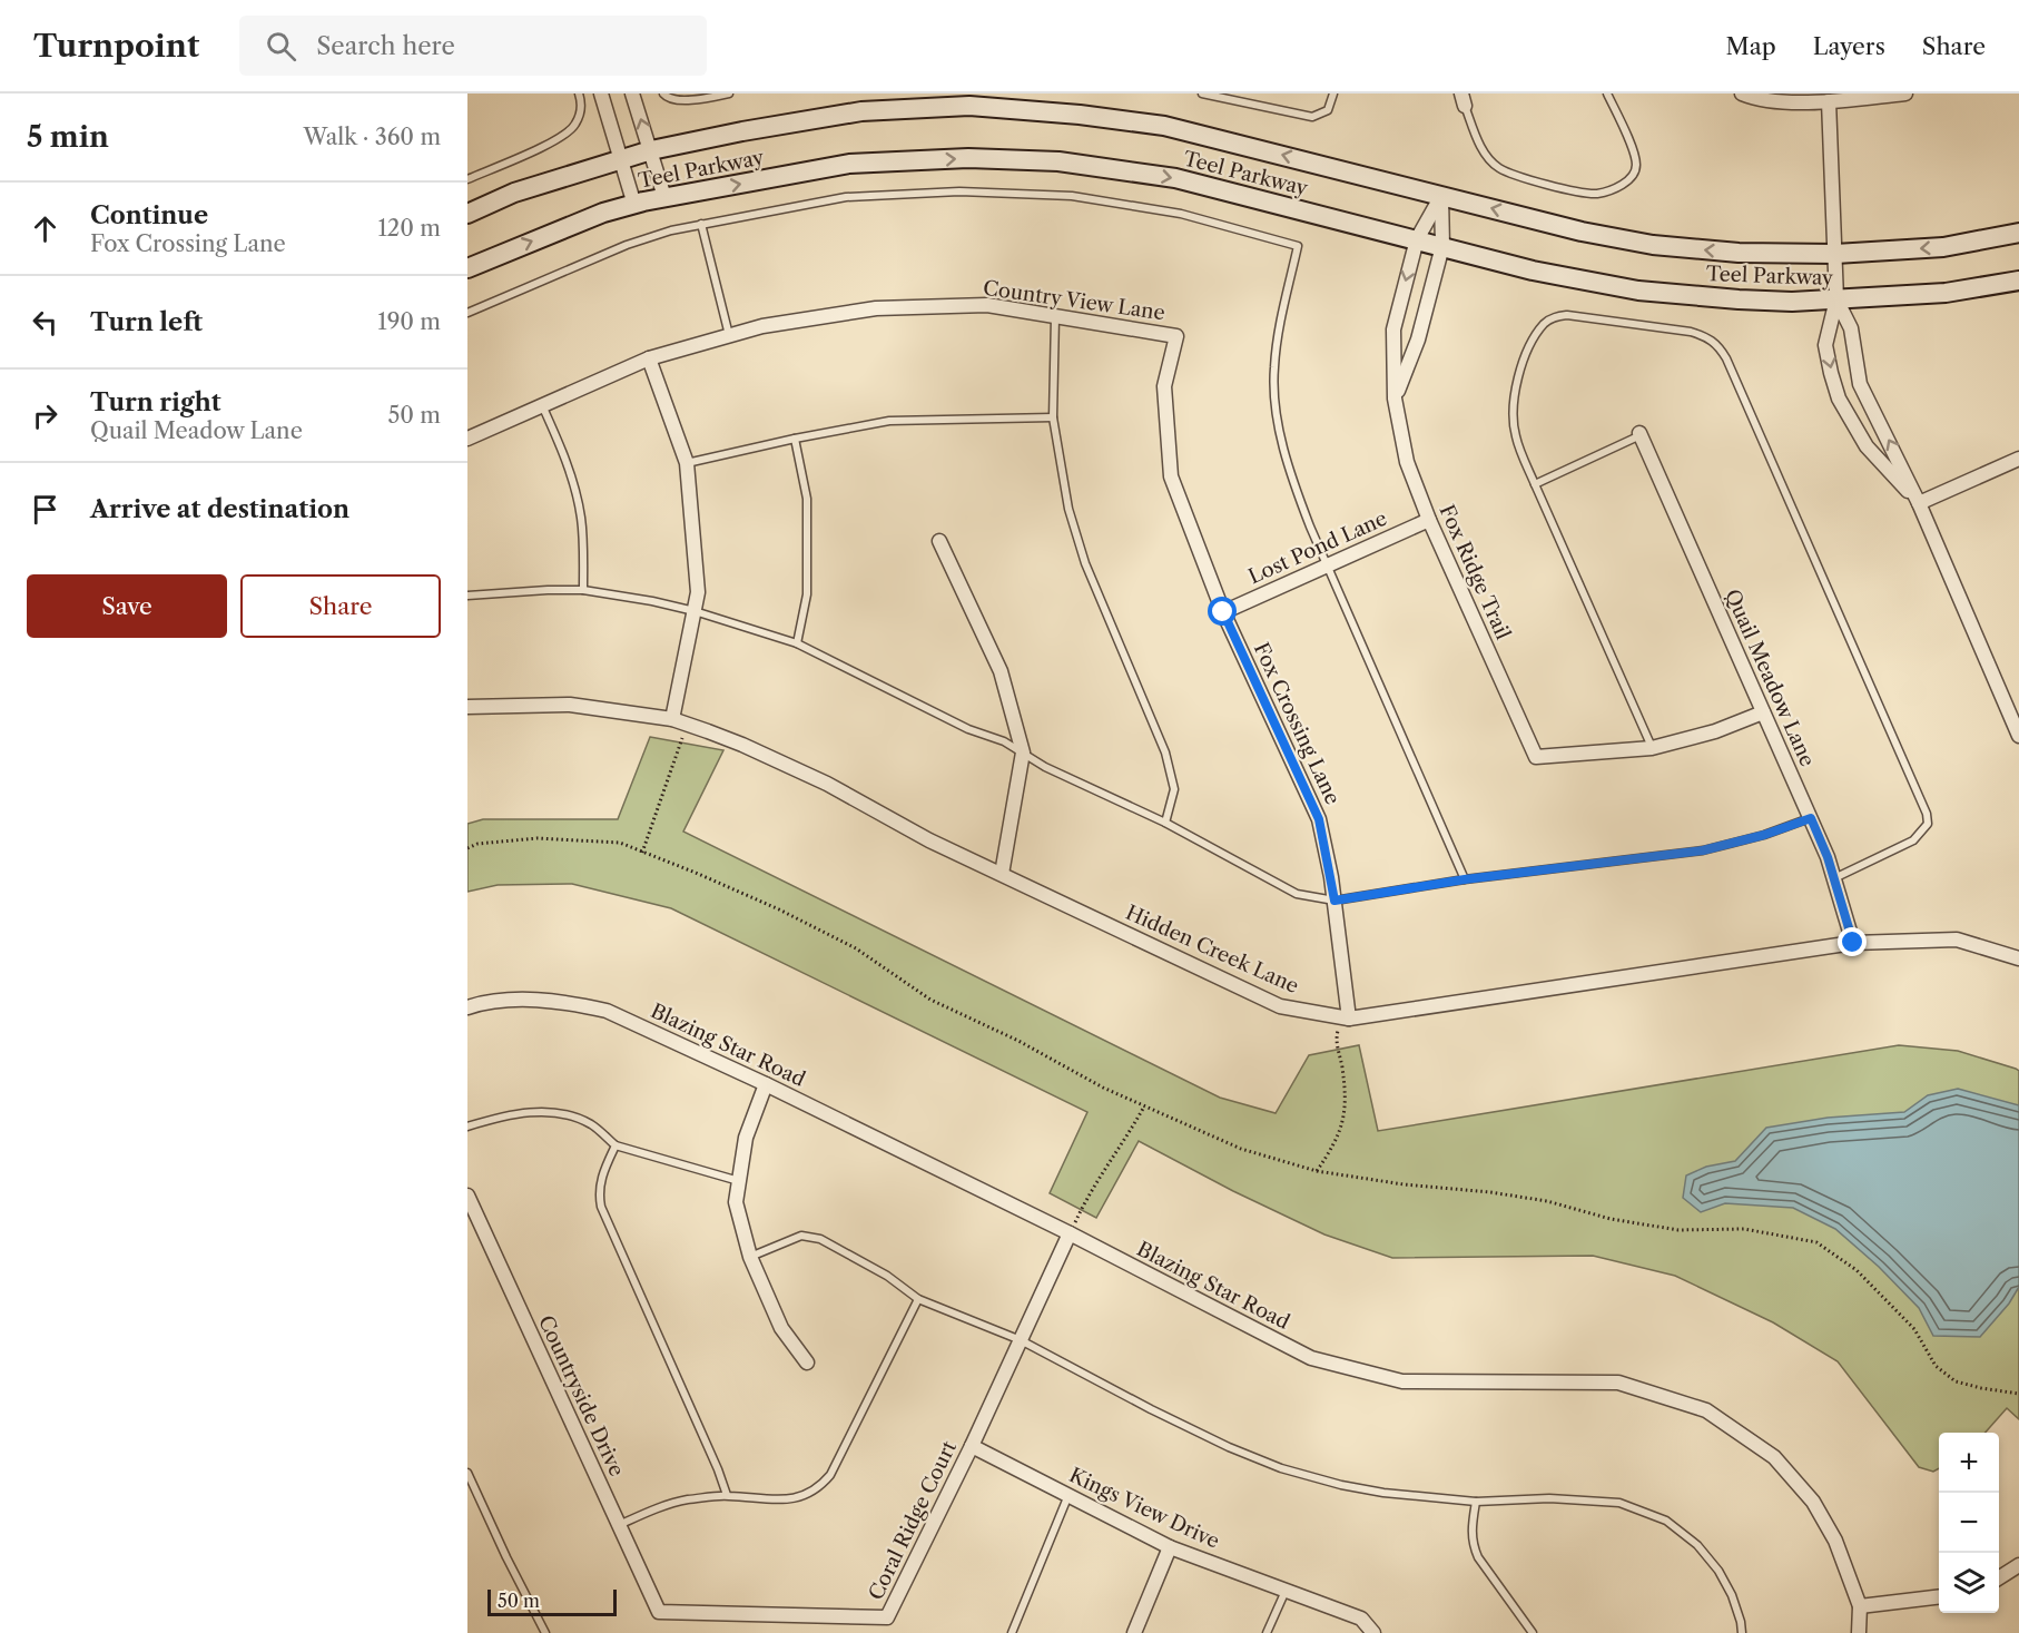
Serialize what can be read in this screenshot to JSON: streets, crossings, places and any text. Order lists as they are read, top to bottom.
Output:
{
  "streets": {
    "main road": ["Teel Parkway"],
    "street": [
      "Country View Lane",
      "Lost Pond Lane",
      "Fox Ridge Trail",
      "Quail Meadow Lane",
      "Fox Crossing Lane",
      "Hidden Creek Lane",
      "Blazing Star Road",
      "Countryside Drive",
      "Kings View Drive",
      "Coral Ridge Court"
    ]
  },
  "crossings": [
    ["Teel Parkway", "Fox Ridge Trail"],
    ["Country View Lane", "Fox Crossing Lane"],
    ["Lost Pond Lane", "Fox Ridge Trail"],
    ["Lost Pond Lane", "Fox Crossing Lane"],
    ["Quail Meadow Lane", "Hidden Creek Lane"],
    ["Fox Crossing Lane", "Hidden Creek Lane"],
    ["Blazing Star Road", "Coral Ridge Court"],
    ["Countryside Drive", "Coral Ridge Court"],
    ["Kings View Drive", "Coral Ridge Court"]
  ],
  "scale_bar": "50 m",
  "page": {
    "header": "Turnpoint",
    "search": "Search here",
    "nav": ["Map", "Layers", "Share"],
    "heading": ["5 min", "Walk · 360 m"],
    "list": [
      ["Continue", "Fox Crossing Lane", "120 m"],
      ["Turn left", "190 m"],
      ["Turn right", "Quail Meadow Lane", "50 m"],
      "Arrive at destination"
    ],
    "buttons": ["Save", "Share"],
    "map_buttons": ["+", "−"],
    "scale": "50 m"
  }
}
